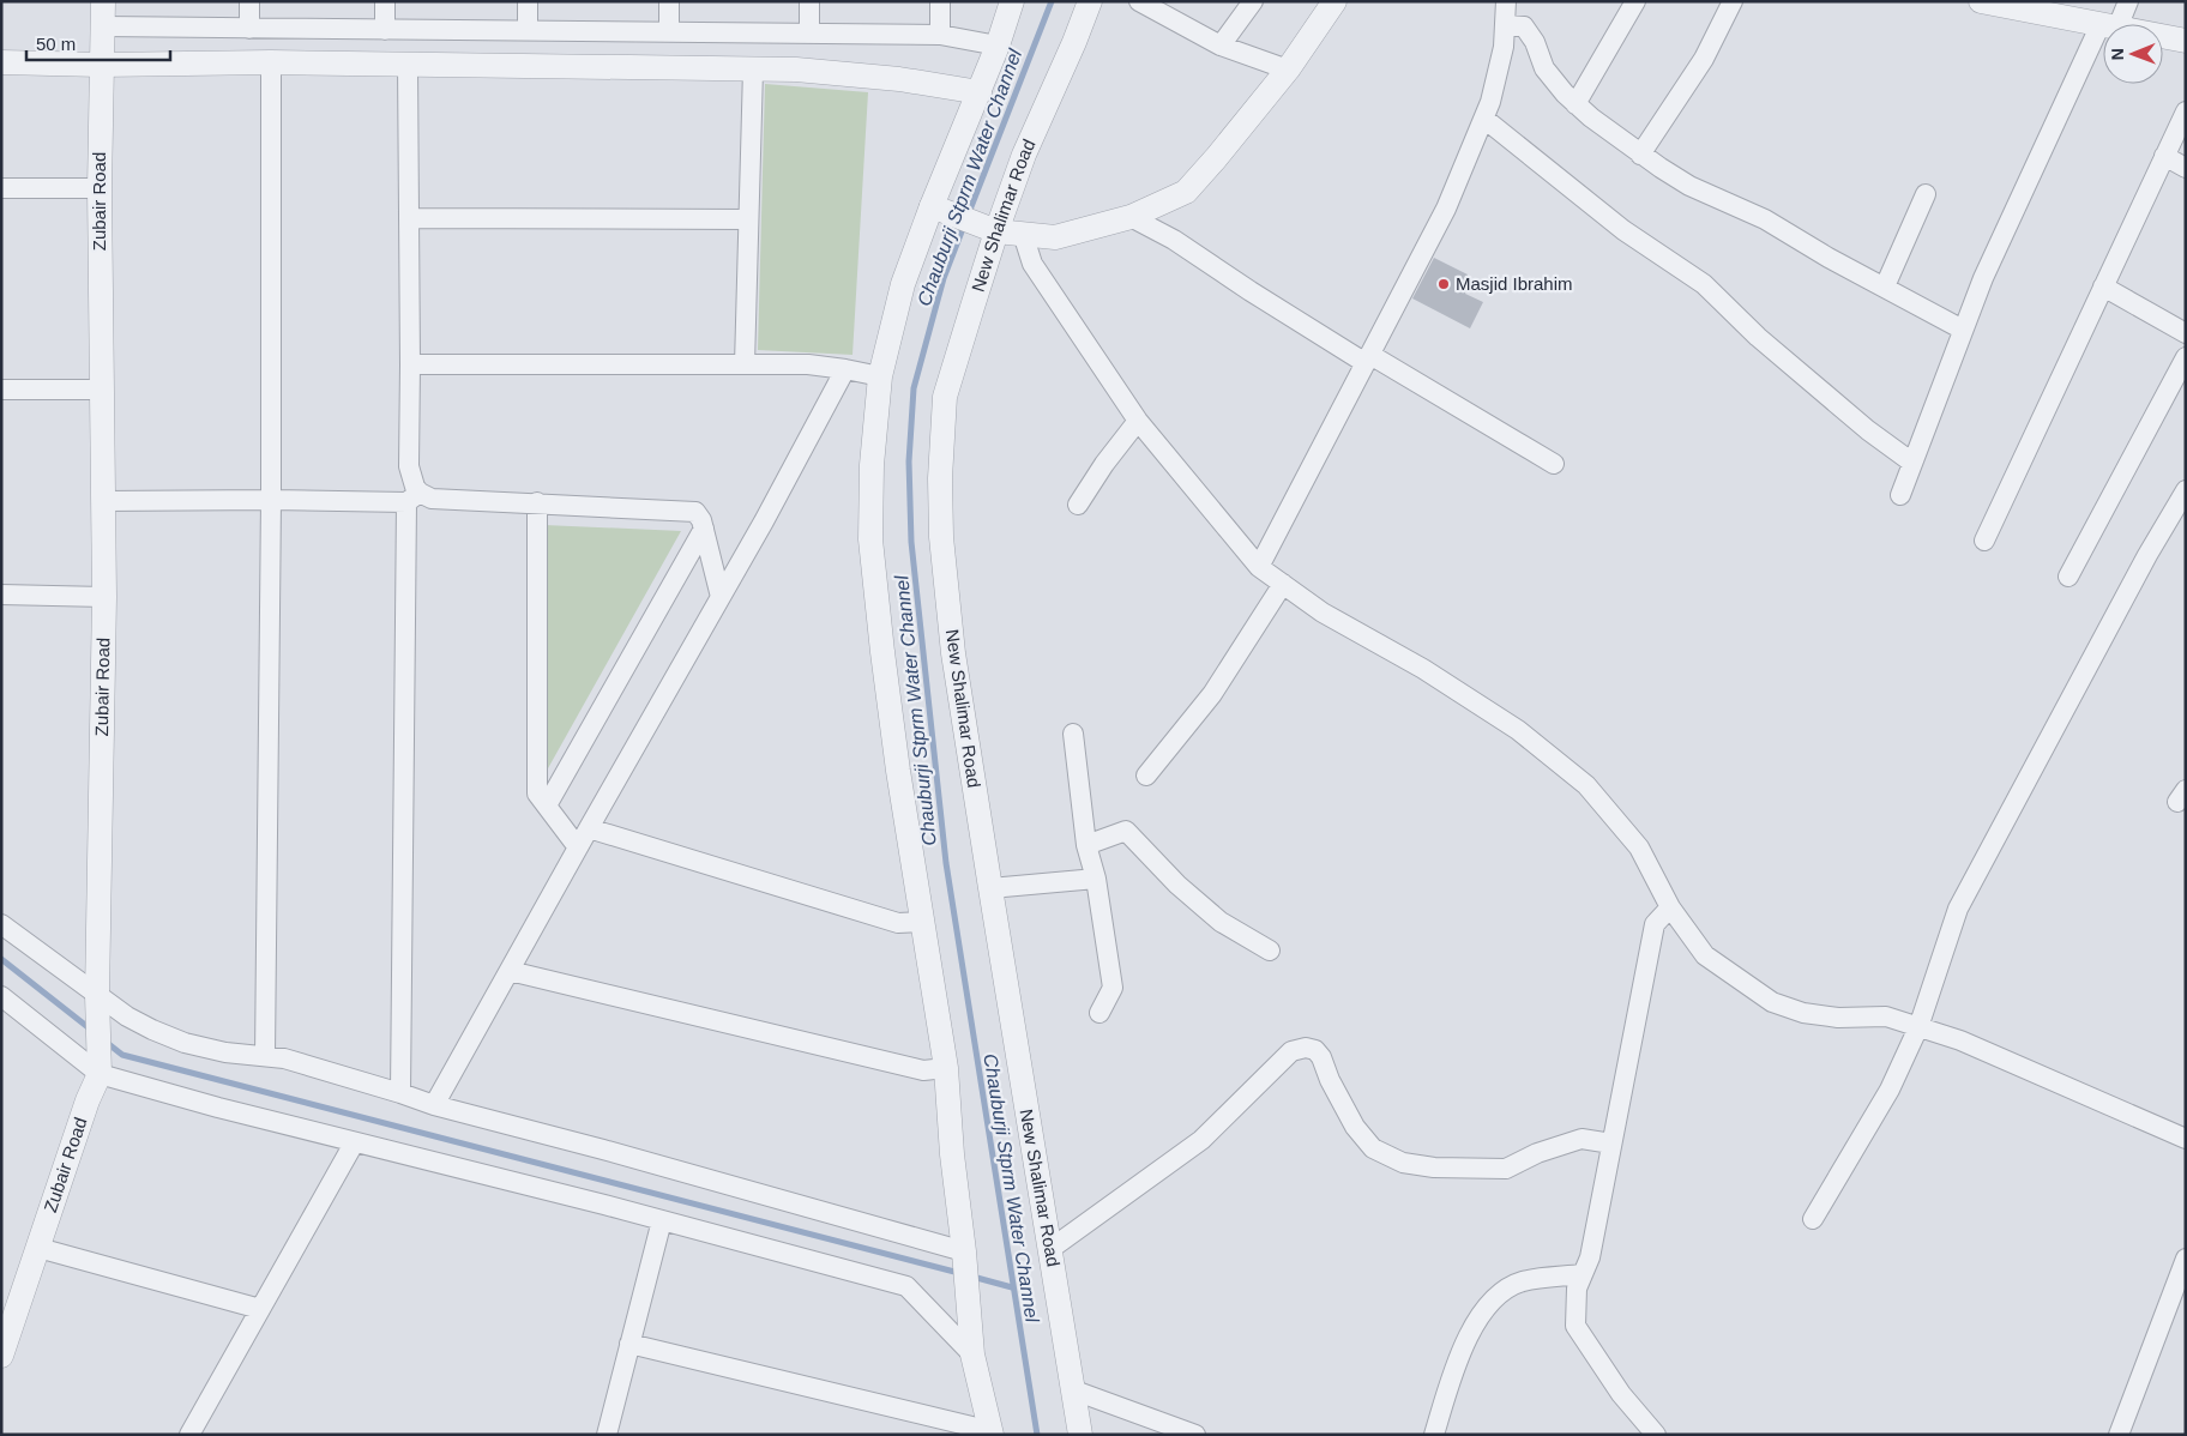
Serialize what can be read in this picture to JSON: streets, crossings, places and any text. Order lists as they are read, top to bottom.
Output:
{
  "streets": {
    "street": ["Zubair Road", "New Shalimar Road"]
  },
  "water": ["Chauburji Stprm Water Channel"],
  "places": ["Masjid Ibrahim"],
  "scale_bar": "50 m",
  "north": "left"
}
